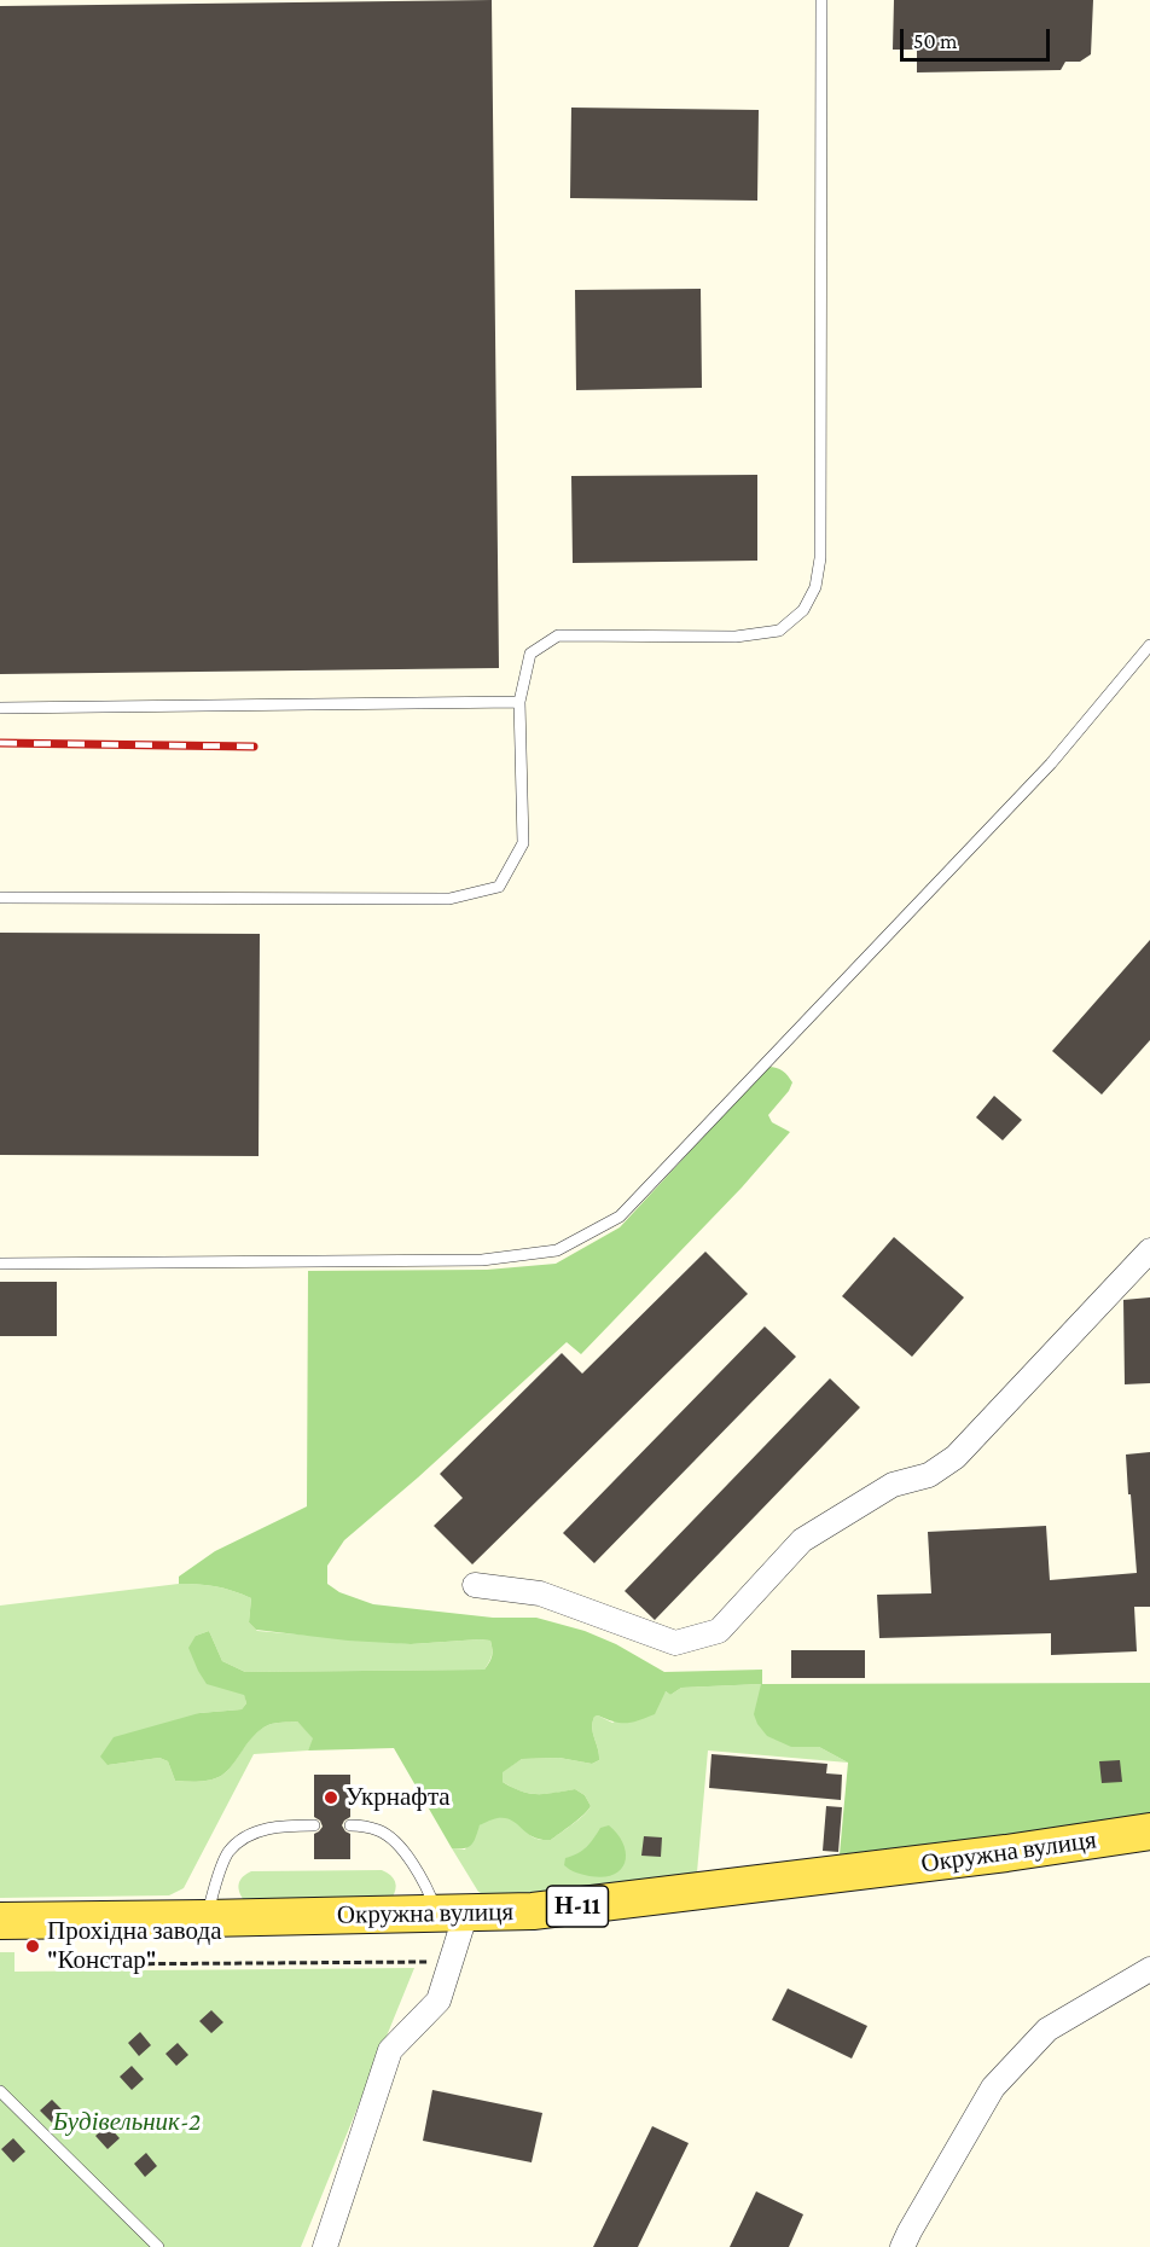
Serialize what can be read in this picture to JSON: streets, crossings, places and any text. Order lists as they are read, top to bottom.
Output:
{
  "streets": {
    "main road": ["Окружна вулиця", "Н-11"]
  },
  "parks": ["Будівельник-2"],
  "places": ["Укрнафта", "Прохідна завода \"Констар\""],
  "scale_bar": "50 m"
}
